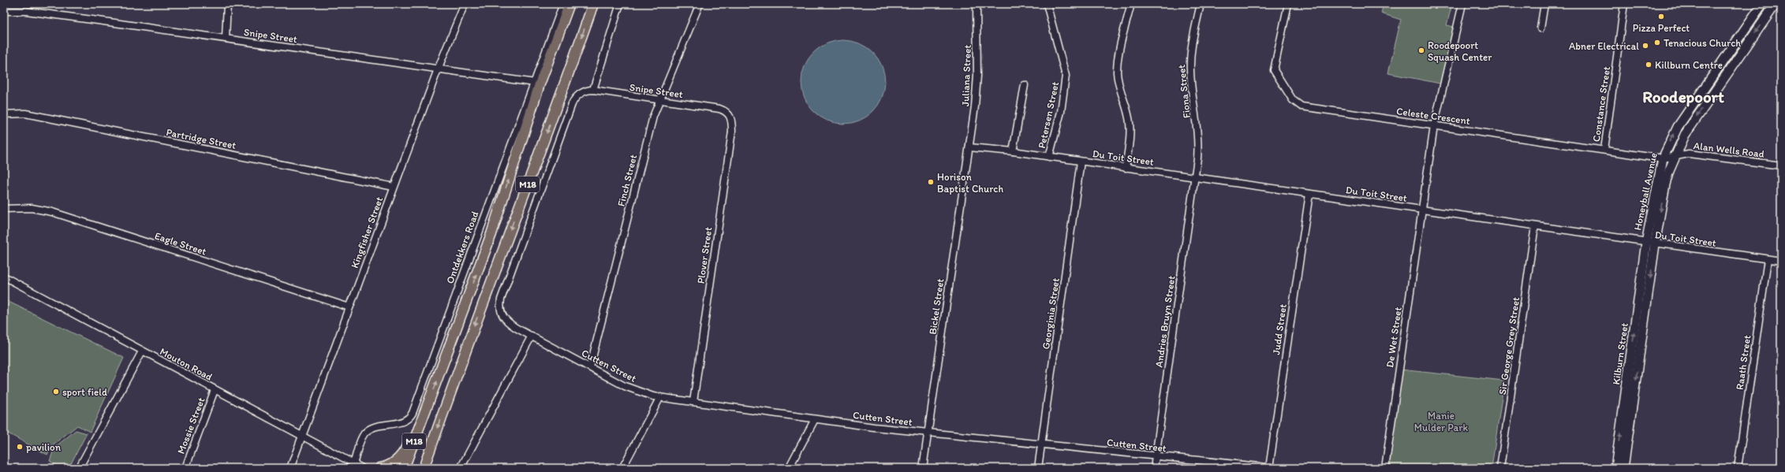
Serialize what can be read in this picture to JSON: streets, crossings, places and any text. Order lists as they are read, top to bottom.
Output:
{
  "streets": {
    "main road": ["M18"],
    "street": [
      "Snipe Street",
      "Juliana Street",
      "Fiona Street",
      "Constance Street",
      "Petersen Street",
      "Celeste Crescent",
      "Partridge Street",
      "Alan Wells Road",
      "Du Toit Street",
      "Finch Street",
      "Honeyball Avenue",
      "Kingfisher Street",
      "Eagle Street",
      "Ontdekkers Road",
      "Plover Street",
      "Bickel Street",
      "Georginia Street",
      "Andries Bruyn Street",
      "Judd Street",
      "De Wet Street",
      "Sir George Grey Street",
      "Kilburn Street",
      "Raath Street",
      "Mouton Road",
      "Cutten Street",
      "Mossie Street"
    ]
  },
  "crossings": [
    ["Snipe Street", "Finch Street"],
    ["Snipe Street", "Kingfisher Street"],
    ["Snipe Street", "Ontdekkers Road"],
    ["Snipe Street", "Plover Street"],
    ["Snipe Street", "Cutten Street"],
    ["Juliana Street", "Du Toit Street"],
    ["Juliana Street", "Bickel Street"],
    ["Fiona Street", "Du Toit Street"],
    ["Fiona Street", "Andries Bruyn Street"],
    ["Constance Street", "Celeste Crescent"],
    ["Petersen Street", "Du Toit Street"],
    ["Celeste Crescent", "Alan Wells Road"],
    ["Celeste Crescent", "Honeyball Avenue"],
    ["Celeste Crescent", "De Wet Street"],
    ["Partridge Street", "Kingfisher Street"],
    ["Alan Wells Road", "Honeyball Avenue"],
    ["Du Toit Street", "Honeyball Avenue"],
    ["Du Toit Street", "Bickel Street"],
    ["Du Toit Street", "Georginia Street"],
    ["Du Toit Street", "Andries Bruyn Street"],
    ["Du Toit Street", "Judd Street"],
    ["Du Toit Street", "De Wet Street"],
    ["Du Toit Street", "Sir George Grey Street"],
    ["Du Toit Street", "Kilburn Street"],
    ["Du Toit Street", "Raath Street"],
    ["Finch Street", "Cutten Street"],
    ["Honeyball Avenue", "Kilburn Street"],
    ["Kingfisher Street", "Eagle Street"],
    ["Kingfisher Street", "Mouton Road"],
    ["Ontdekkers Road", "Mouton Road"],
    ["Plover Street", "Cutten Street"],
    ["Bickel Street", "Cutten Street"],
    ["Georginia Street", "Cutten Street"],
    ["Andries Bruyn Street", "Cutten Street"],
    ["Judd Street", "Cutten Street"],
    ["Mouton Road", "Mossie Street"]
  ],
  "districts": ["Roodepoort"],
  "parks": ["Manie Mulder Park"],
  "places": [
    "Pizza Perfect",
    "Tenacious Church",
    "Abner Electrical",
    "Roodepoort Squash Center",
    "Killburn Centre",
    "Horison Baptist Church",
    "sport field",
    "pavilion"
  ]
}
